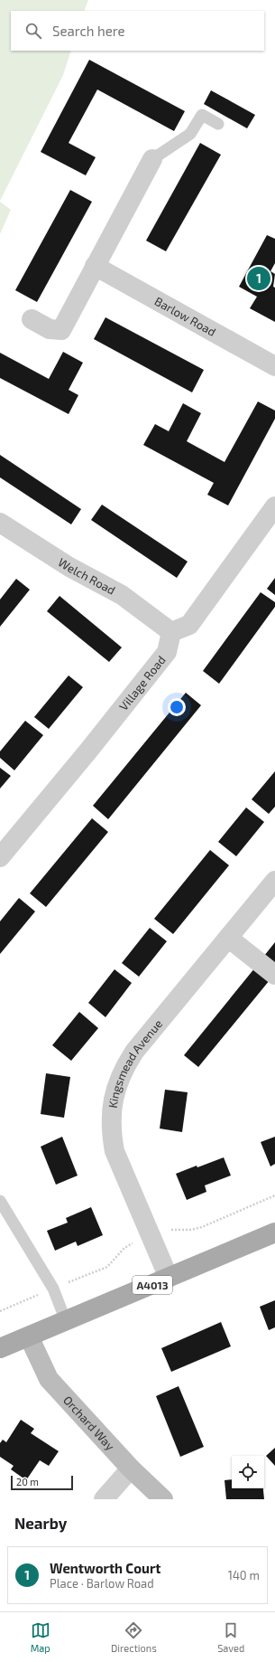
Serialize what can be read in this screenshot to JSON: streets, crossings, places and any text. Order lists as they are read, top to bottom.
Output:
{
  "streets": {
    "main road": ["A4013"],
    "street": [
      "Barlow Road",
      "Welch Road",
      "Village Road",
      "Kingsmead Avenue",
      "Orchard Way"
    ]
  },
  "crossings": [
    ["Welch Road", "Village Road"],
    ["Kingsmead Avenue", "A4013"],
    ["A4013", "Orchard Way"]
  ],
  "scale_bar": "20 m",
  "page": {
    "search": "Search here",
    "pins": "1",
    "scale": "20 m",
    "heading": "Nearby",
    "list": [
      {
        "mark": "1",
        "name": "Wentworth Court",
        "note": "Place · Barlow Road",
        "value": "140 m"
      }
    ],
    "nav": ["Map", "Directions", "Saved"]
  }
}
